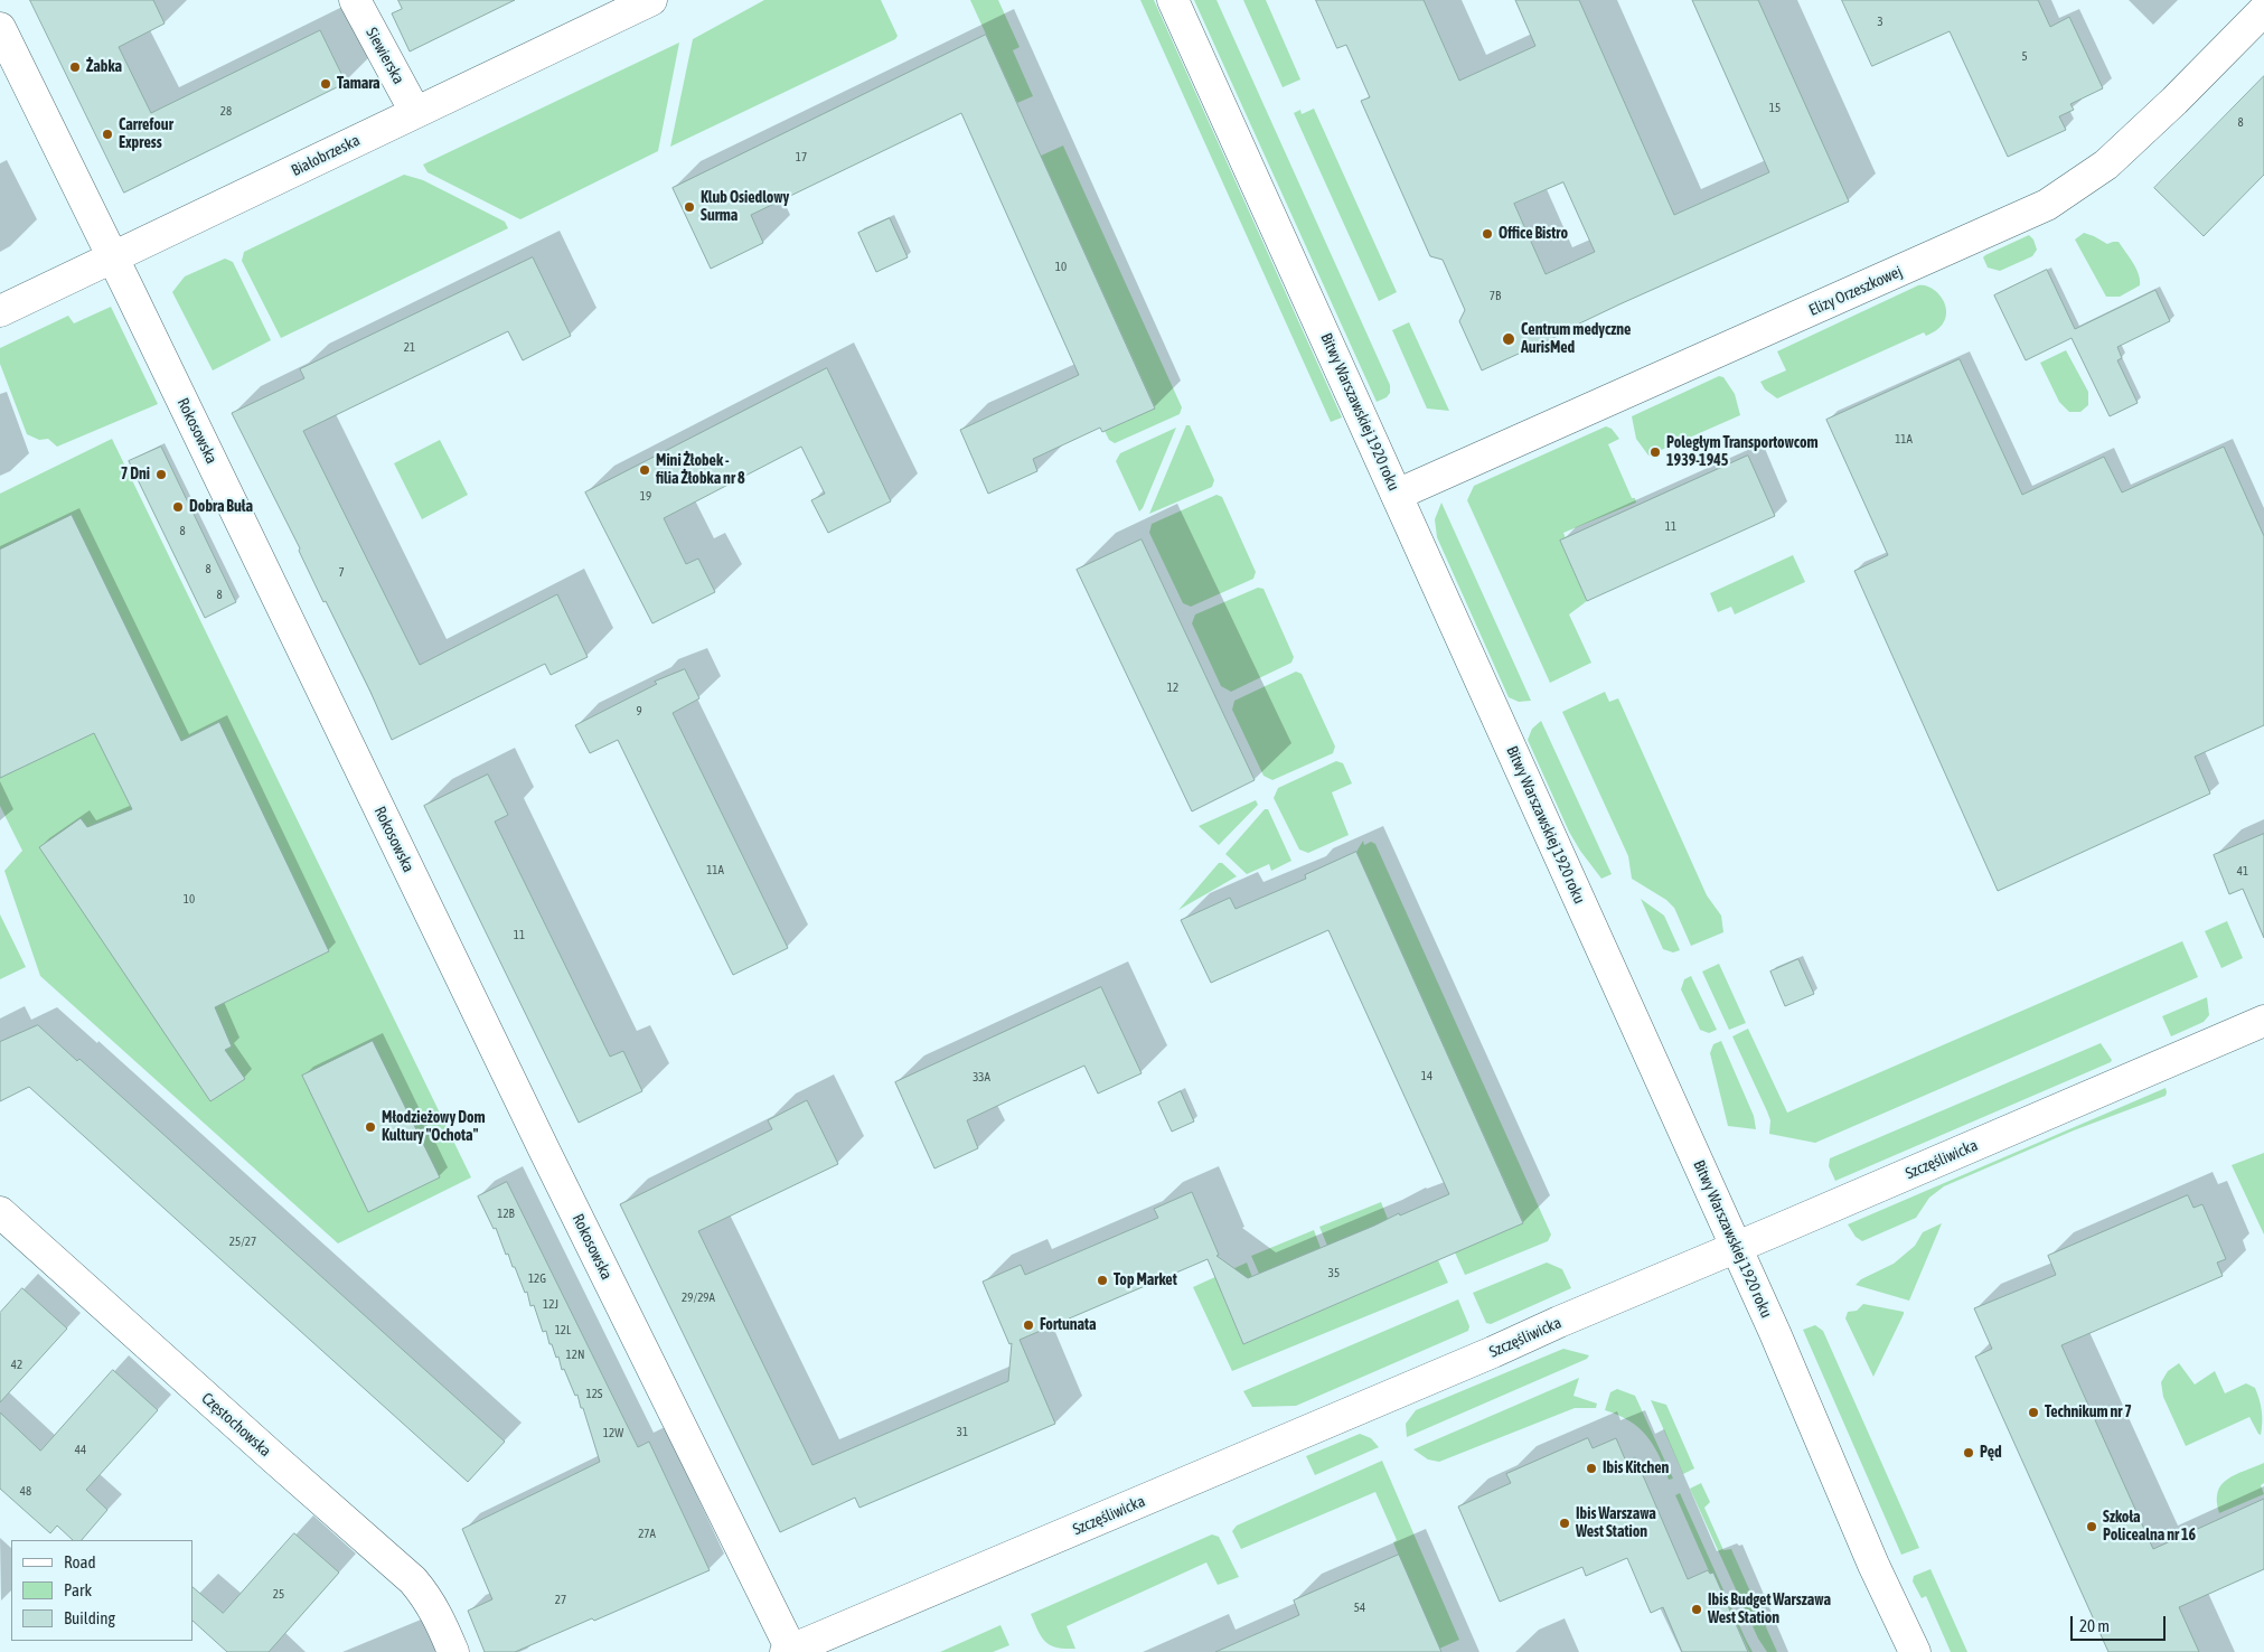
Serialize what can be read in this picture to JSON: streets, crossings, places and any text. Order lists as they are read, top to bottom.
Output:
{
  "streets": {
    "street": [
      "Siewierska",
      "Białobrzeska",
      "Elizy Orzeszkowej",
      "Bitwy Warszawskiej 1920 roku",
      "Rokosowska",
      "Szczęśliwicka",
      "Częstochowska"
    ]
  },
  "crossings": [
    ["Siewierska", "Białobrzeska"],
    ["Białobrzeska", "Rokosowska"],
    ["Elizy Orzeszkowej", "Bitwy Warszawskiej 1920 roku"],
    ["Bitwy Warszawskiej 1920 roku", "Szczęśliwicka"],
    ["Rokosowska", "Szczęśliwicka"]
  ],
  "places": [
    "Żabka",
    "Tamara",
    "Carrefour Express",
    "Klub Osiedlowy Surma",
    "Office Bistro",
    "Centrum medyczne AurisMed",
    "Poległym Transportowcom 1939-1945",
    "Mini Żłobek - filia Żłobka nr 8",
    "7 Dni",
    "Dobra Buła",
    "Młodzieżowy Dom Kultury \"Ochota\"",
    "Top Market",
    "Fortunata",
    "Technikum nr 7",
    "Pęd",
    "Ibis Kitchen",
    "Ibis Warszawa West Station",
    "Szkoła Policealna nr 16",
    "Ibis Budget Warszawa West Station"
  ],
  "house_numbers": [
    "3",
    "5",
    "15",
    "28",
    "8",
    "17",
    "10",
    "7B",
    "21",
    "11A",
    "19",
    "11",
    "8",
    "8",
    "7",
    "8",
    "12",
    "9",
    "11A",
    "41",
    "10",
    "11",
    "14",
    "33A",
    "12B",
    "25/27",
    "35",
    "12G",
    "29/29A",
    "12J",
    "12L",
    "12N",
    "42",
    "12S",
    "31",
    "12W",
    "44",
    "48",
    "27A",
    "25",
    "27",
    "54"
  ],
  "legend": ["Road", "Park", "Building"],
  "scale_bar": "20 m"
}
